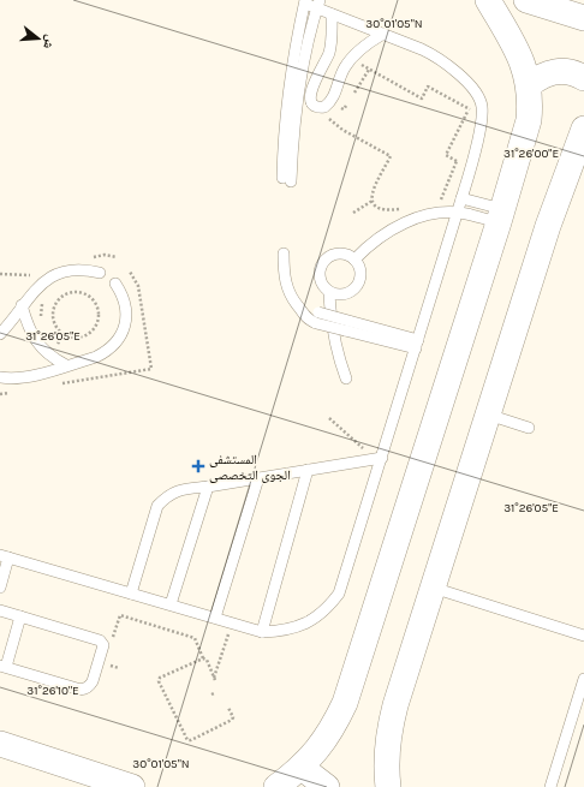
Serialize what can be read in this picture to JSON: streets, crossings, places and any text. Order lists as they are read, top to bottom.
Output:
{
  "places": {
    "health": ["المستشفى الجوى التخصصى"]
  },
  "north": "right",
  "coordinates": [
    "30°01'05\"N",
    "31°26'00\"E",
    "31°26'05\"E",
    "31°26'10\"E"
  ]
}
